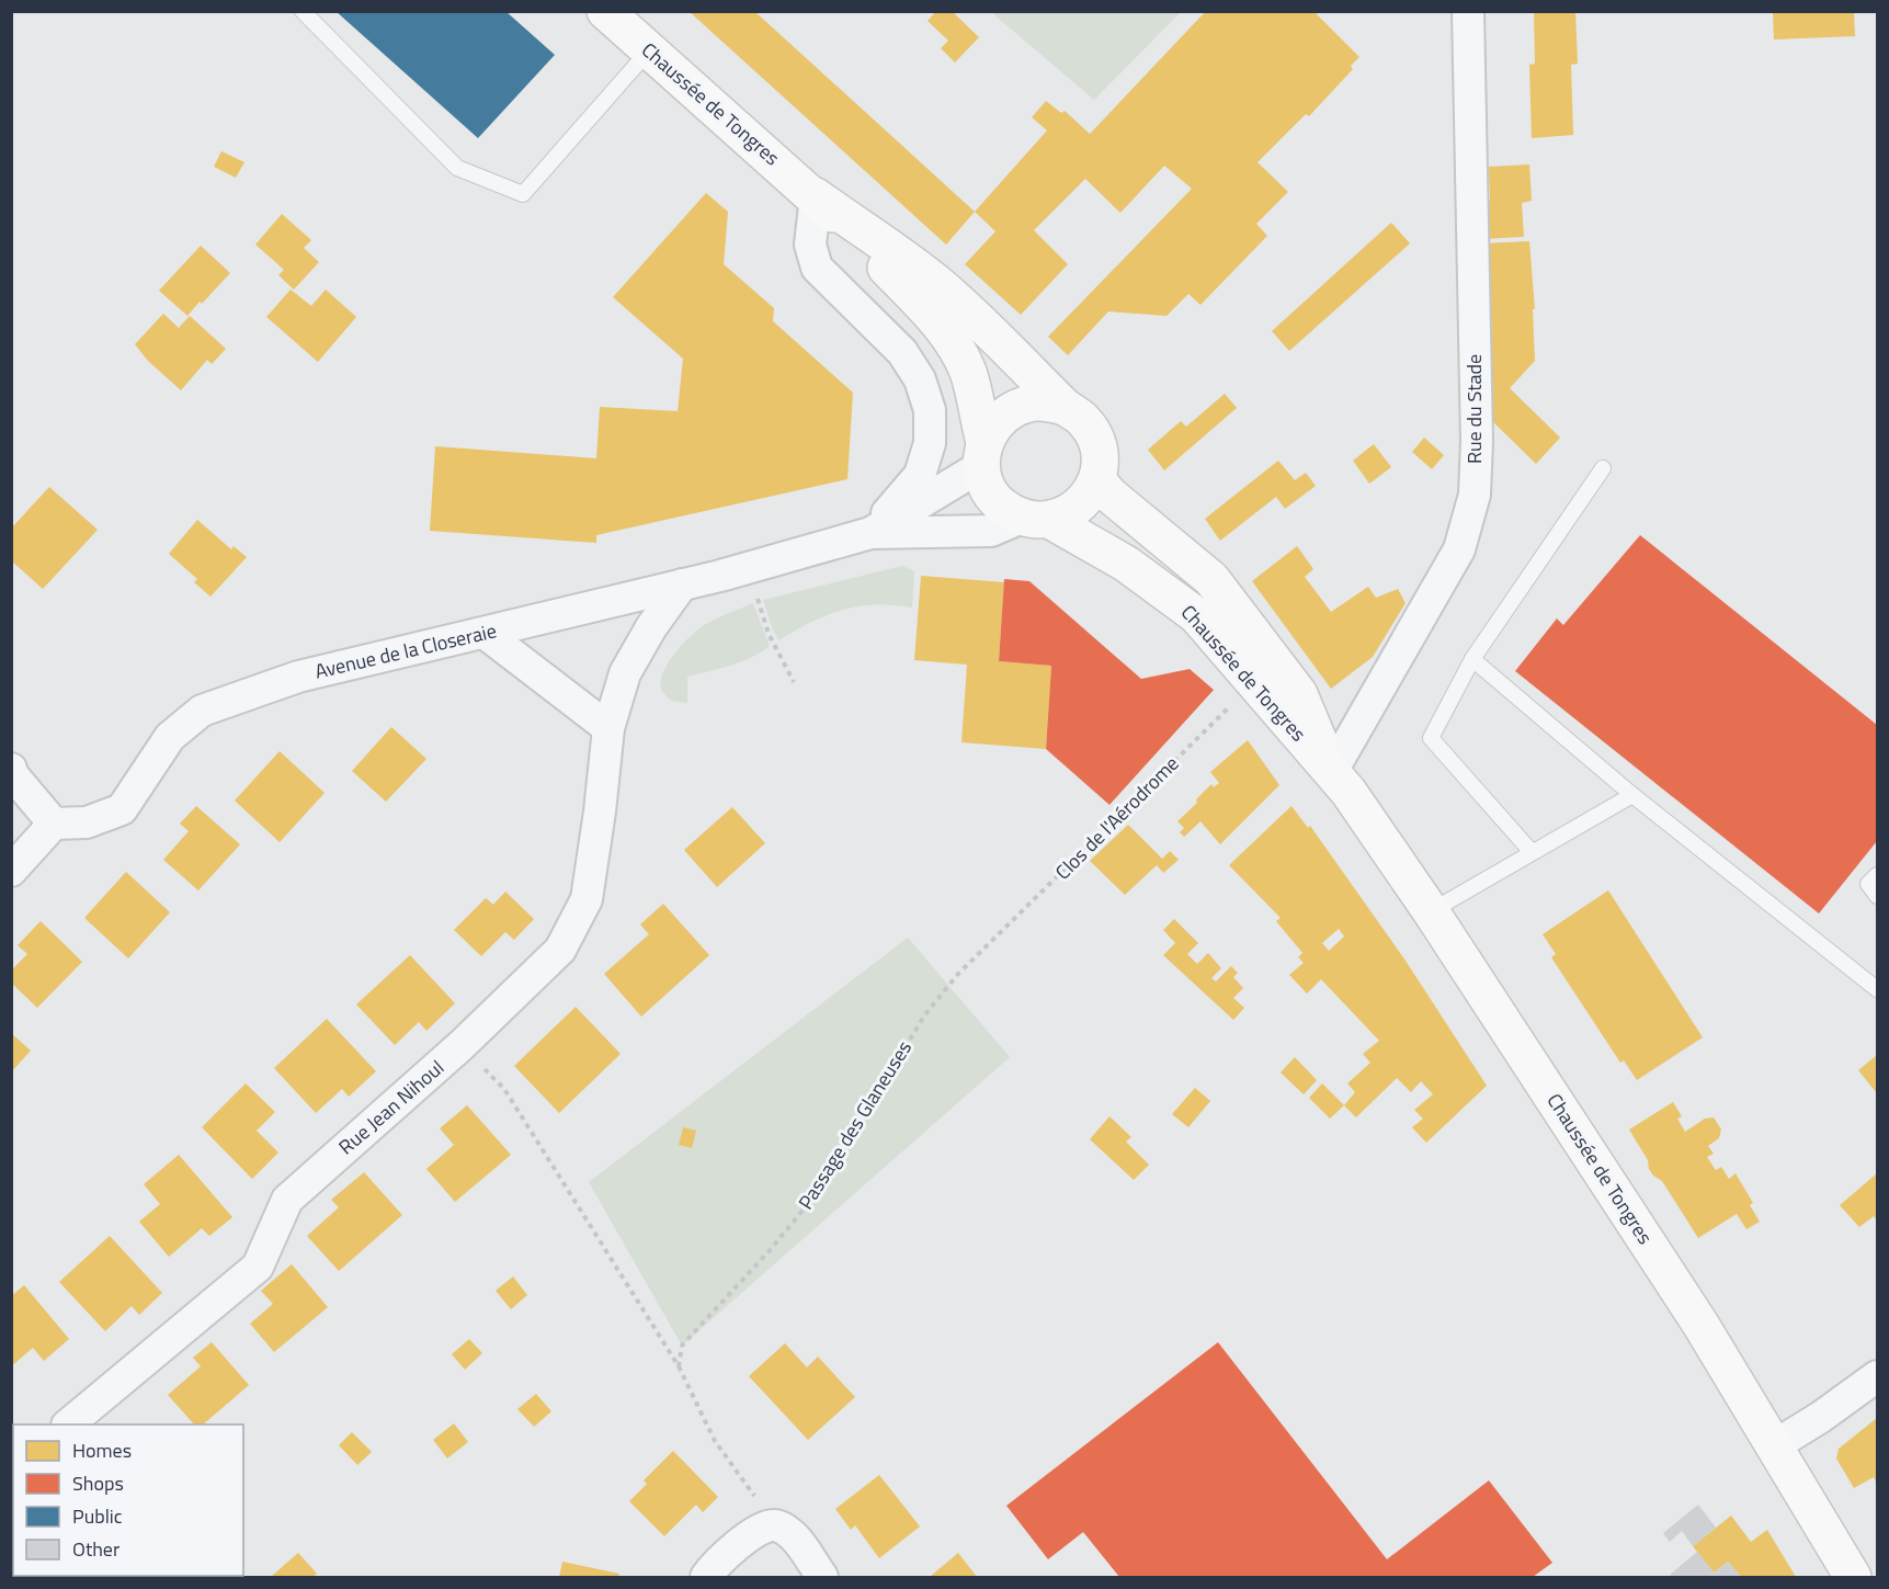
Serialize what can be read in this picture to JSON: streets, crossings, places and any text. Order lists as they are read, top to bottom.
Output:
{
  "streets": {
    "main road": ["Chaussée de Tongres"],
    "street": ["Rue du Stade", "Avenue de la Closeraie", "Rue Jean Nihoul"],
    "path": ["Clos de l'Aérodrome", "Passage des Glaneuses"]
  },
  "crossings": [
    ["Chaussée de Tongres", "Rue du Stade"],
    ["Chaussée de Tongres", "Avenue de la Closeraie"],
    ["Chaussée de Tongres", "Clos de l'Aérodrome"],
    ["Avenue de la Closeraie", "Rue Jean Nihoul"],
    ["Clos de l'Aérodrome", "Passage des Glaneuses"]
  ],
  "legend": [
    "Homes",
    "Shops",
    "Public",
    "Other"
  ]
}
